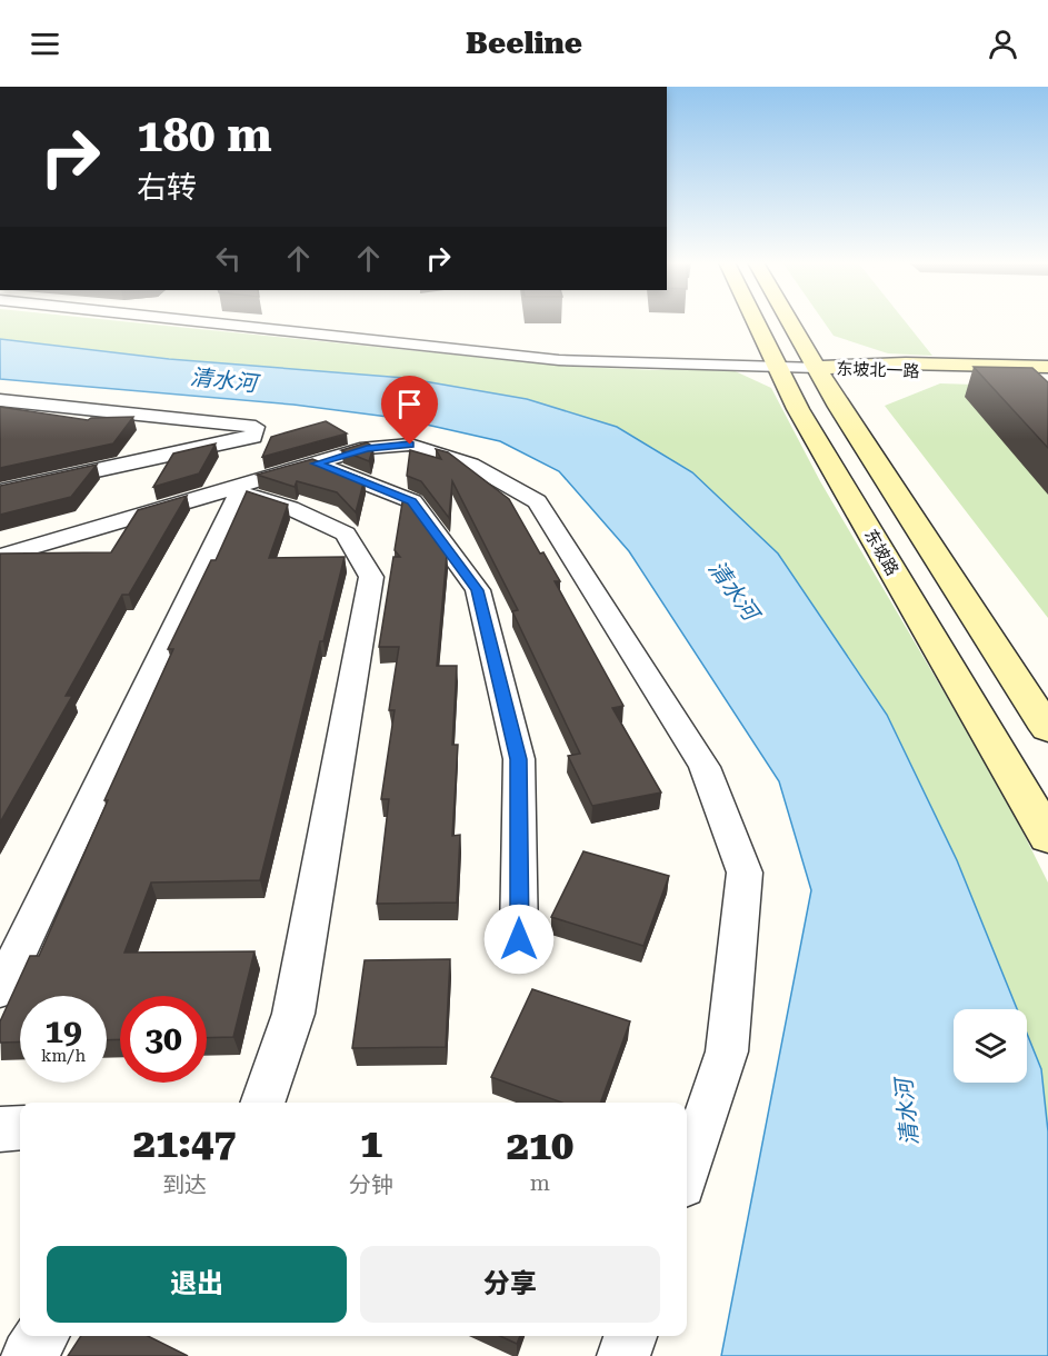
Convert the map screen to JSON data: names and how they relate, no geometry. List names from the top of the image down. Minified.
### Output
{"streets":{"main road":["东坡北一路","东坡路"]},"water":["清水河"],"page":{"header":"Beeline","turn":["180 m","右转"],"speed":"19 km/h","limit":"30","eta":["21:47","到达","1","分钟","210","m"],"buttons":["退出","分享"]}}
